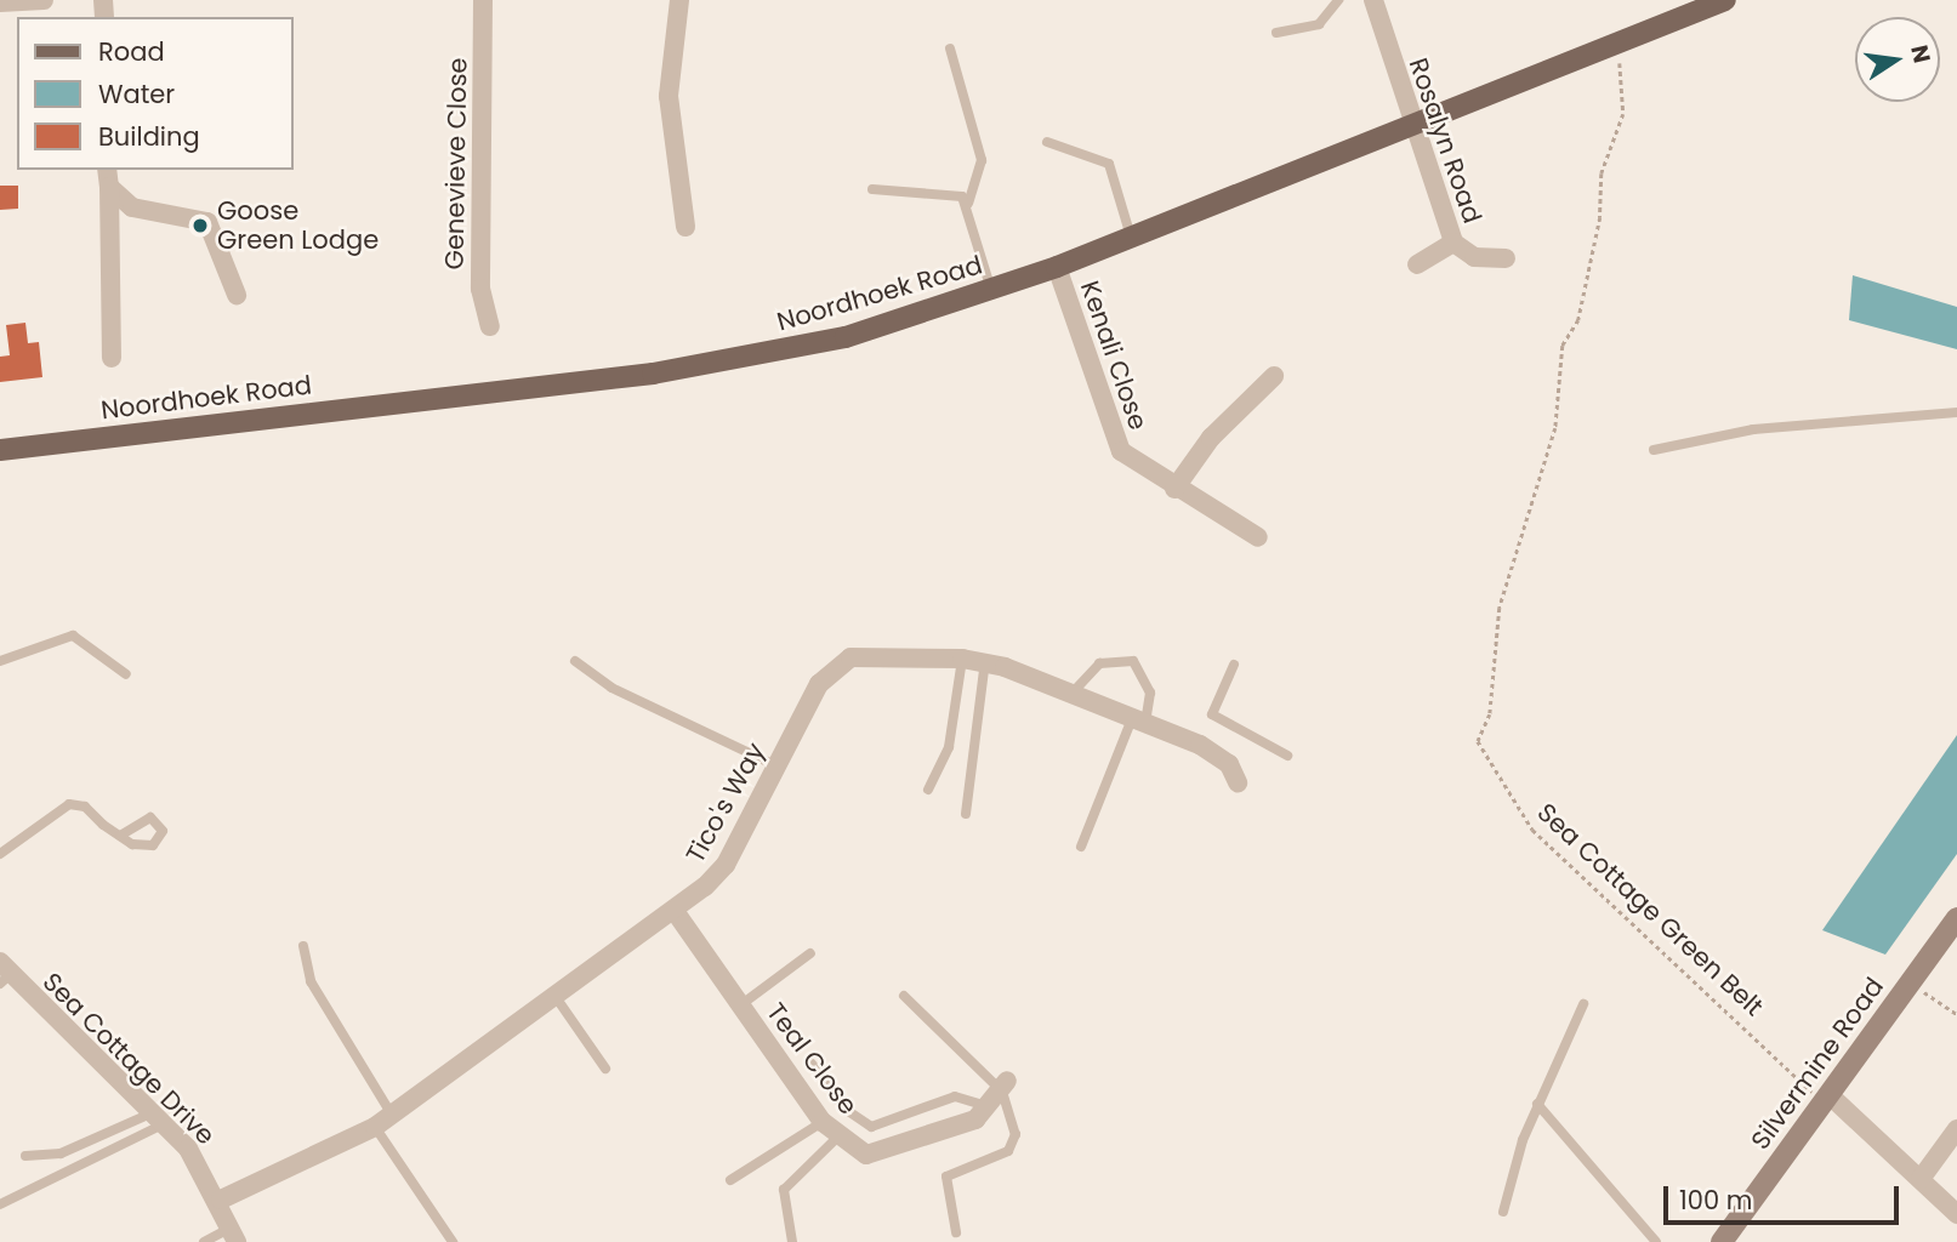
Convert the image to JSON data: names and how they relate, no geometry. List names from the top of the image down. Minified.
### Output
{"streets":{"main road":["Noordhoek Road"],"street":["Rosalyn Road","Genevieve Close","Kenali Close","Tico's Way","Sea Cottage Drive","Teal Close","Silvermine Road"],"path":["Sea Cottage Green Belt"]},"crossings":[["Rosalyn Road","Noordhoek Road"],["Noordhoek Road","Kenali Close"],["Noordhoek Road","Sea Cottage Green Belt"],["Tico's Way","Sea Cottage Drive"],["Tico's Way","Teal Close"],["Sea Cottage Green Belt","Silvermine Road"]],"places":["Goose Green Lodge"],"legend":["Road","Water","Building"],"scale_bar":"100 m","north":"right"}
